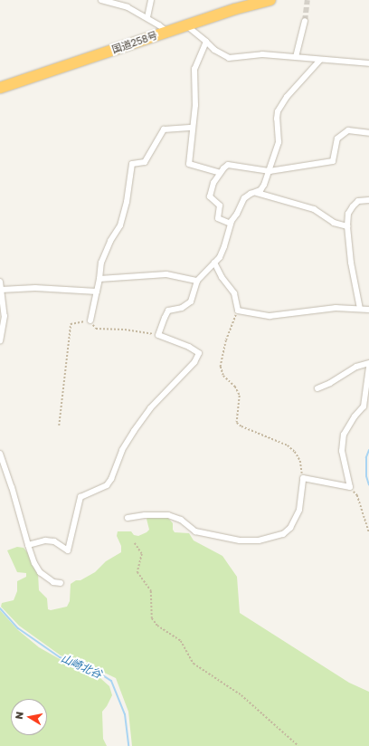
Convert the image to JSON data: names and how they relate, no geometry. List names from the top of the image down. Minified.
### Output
{"streets":{"highway":["国道258号"]},"water":["山崎北谷"],"north":"left"}
